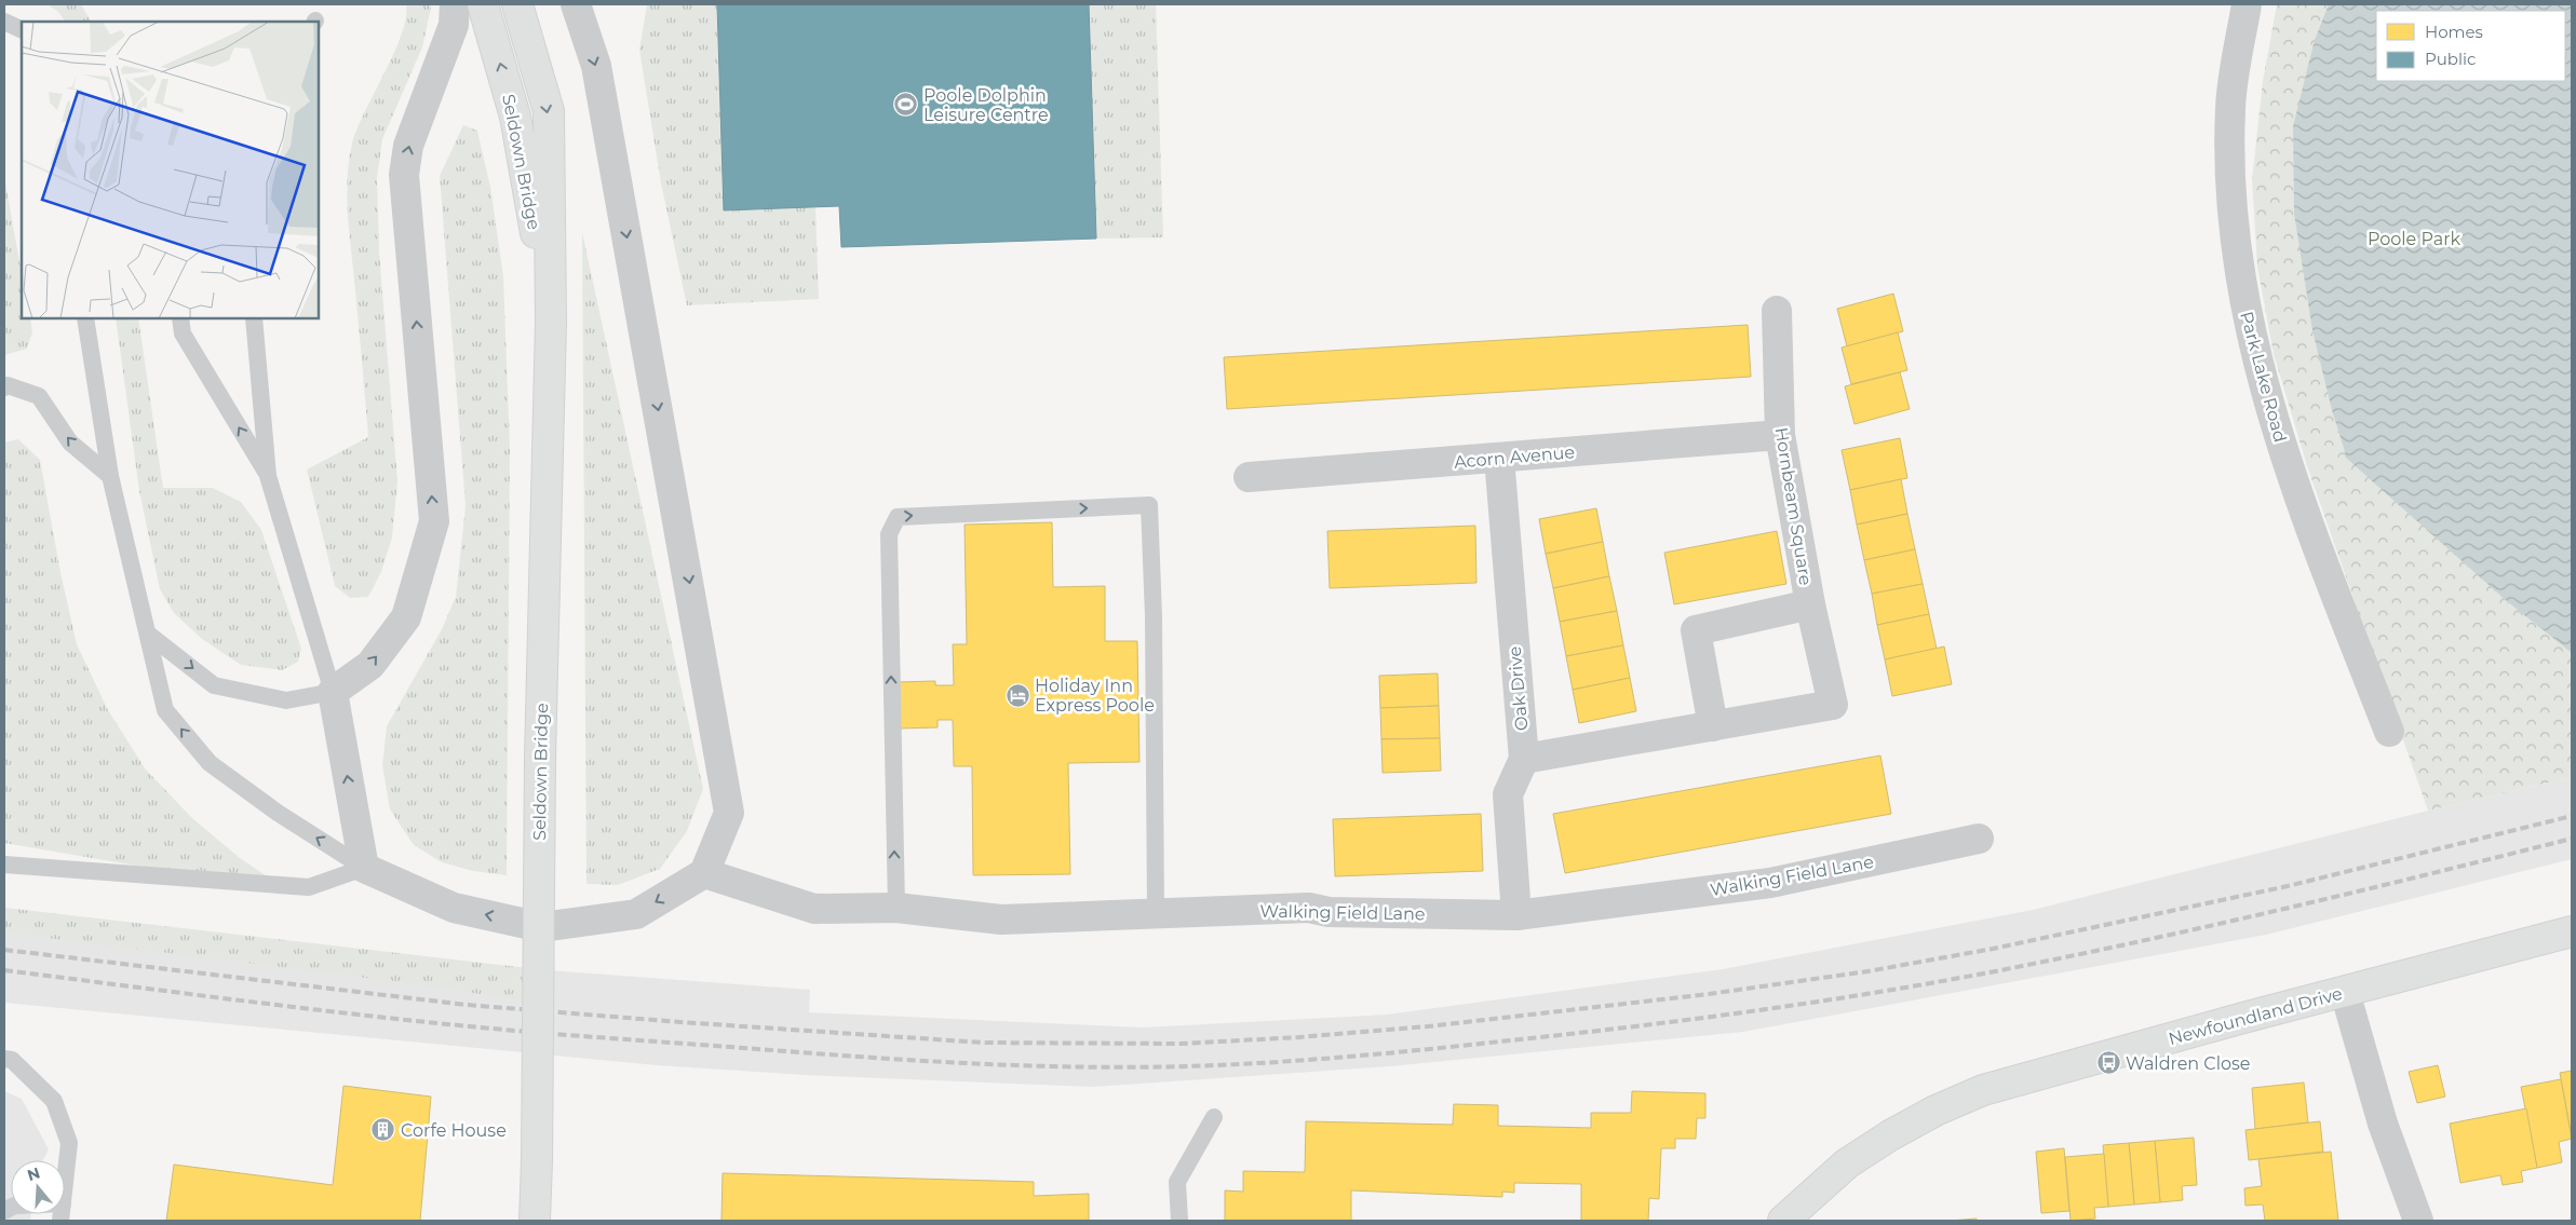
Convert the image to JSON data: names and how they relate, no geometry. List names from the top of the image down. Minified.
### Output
{"streets":{"street":["Seldown Bridge","Park Lake Road","Acorn Avenue","Hornbeam Square","Oak Drive","Walking Field Lane","Newfoundland Drive"]},"crossings":[["Acorn Avenue","Hornbeam Square"],["Acorn Avenue","Oak Drive"],["Hornbeam Square","Oak Drive"],["Oak Drive","Walking Field Lane"]],"parks":["Poole Park"],"places":{"sports":["Poole Dolphin Leisure Centre"],"hotel":["Holiday Inn Express Poole"],"bus stop":["Waldren Close"],"building":["Corfe House"]},"legend":["Homes","Public"],"north":"top"}
